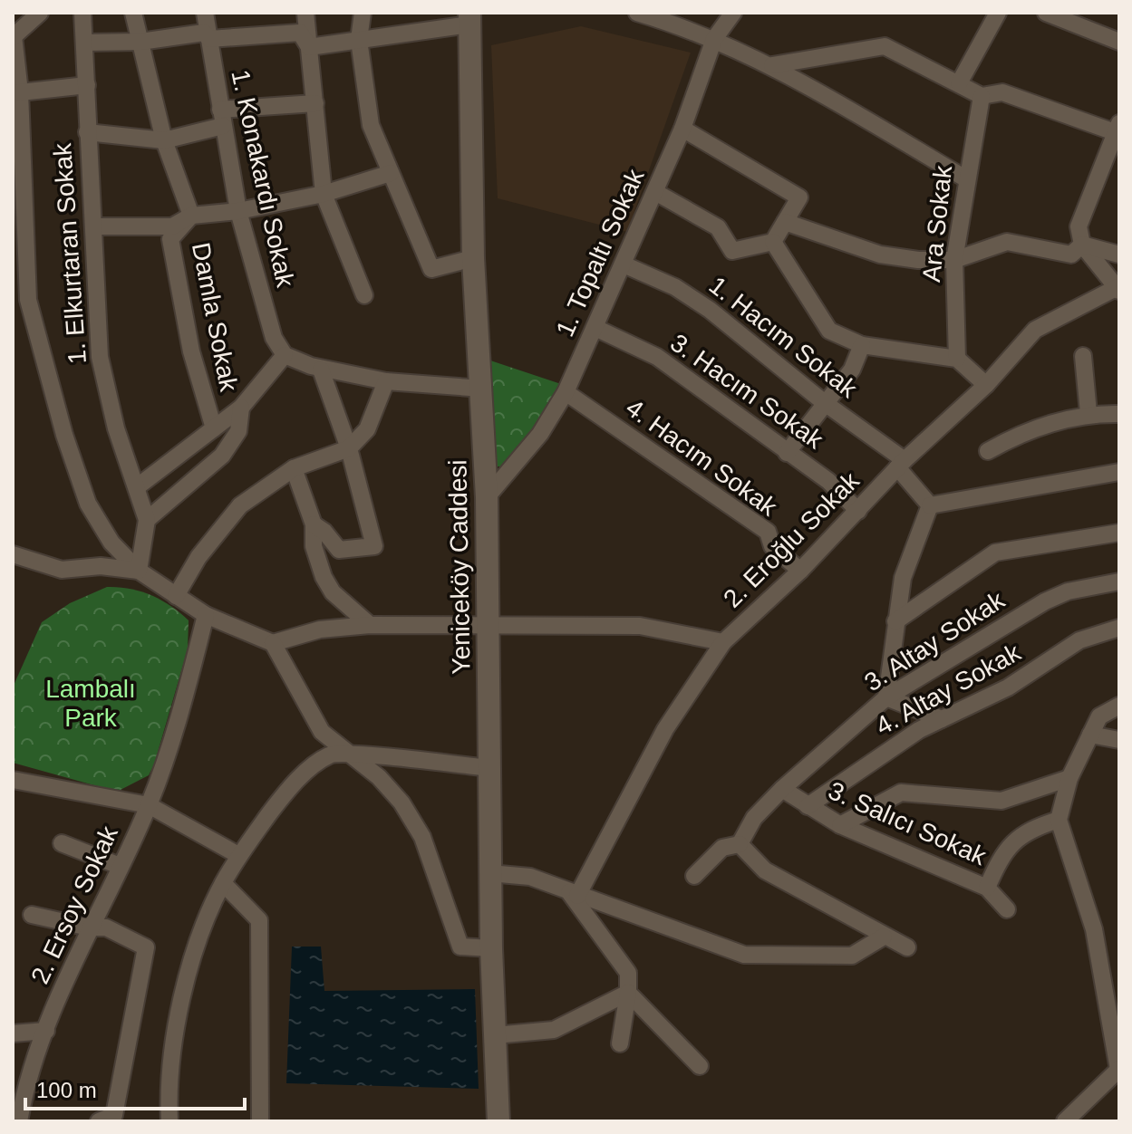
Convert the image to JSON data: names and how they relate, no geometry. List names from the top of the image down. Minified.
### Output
{"streets":{"street":["1. Konakardı Sokak","Ara Sokak","1. Topaltı Sokak","1. Elkurtaran Sokak","Damla Sokak","1. Hacım Sokak","3. Hacım Sokak","4. Hacım Sokak","2. Eroğlu Sokak","Yeniceköy Caddesi","3. Altay Sokak","4. Altay Sokak","3. Salıcı Sokak","2. Ersoy Sokak"]},"crossings":[["1. Topaltı Sokak","1. Hacım Sokak"],["1. Topaltı Sokak","3. Hacım Sokak"],["1. Topaltı Sokak","4. Hacım Sokak"],["1. Topaltı Sokak","Yeniceköy Caddesi"],["1. Hacım Sokak","2. Eroğlu Sokak"],["3. Hacım Sokak","2. Eroğlu Sokak"],["4. Hacım Sokak","2. Eroğlu Sokak"],["3. Altay Sokak","3. Salıcı Sokak"],["4. Altay Sokak","3. Salıcı Sokak"]],"parks":["Lambalı Park"],"scale_bar":"100 m"}
